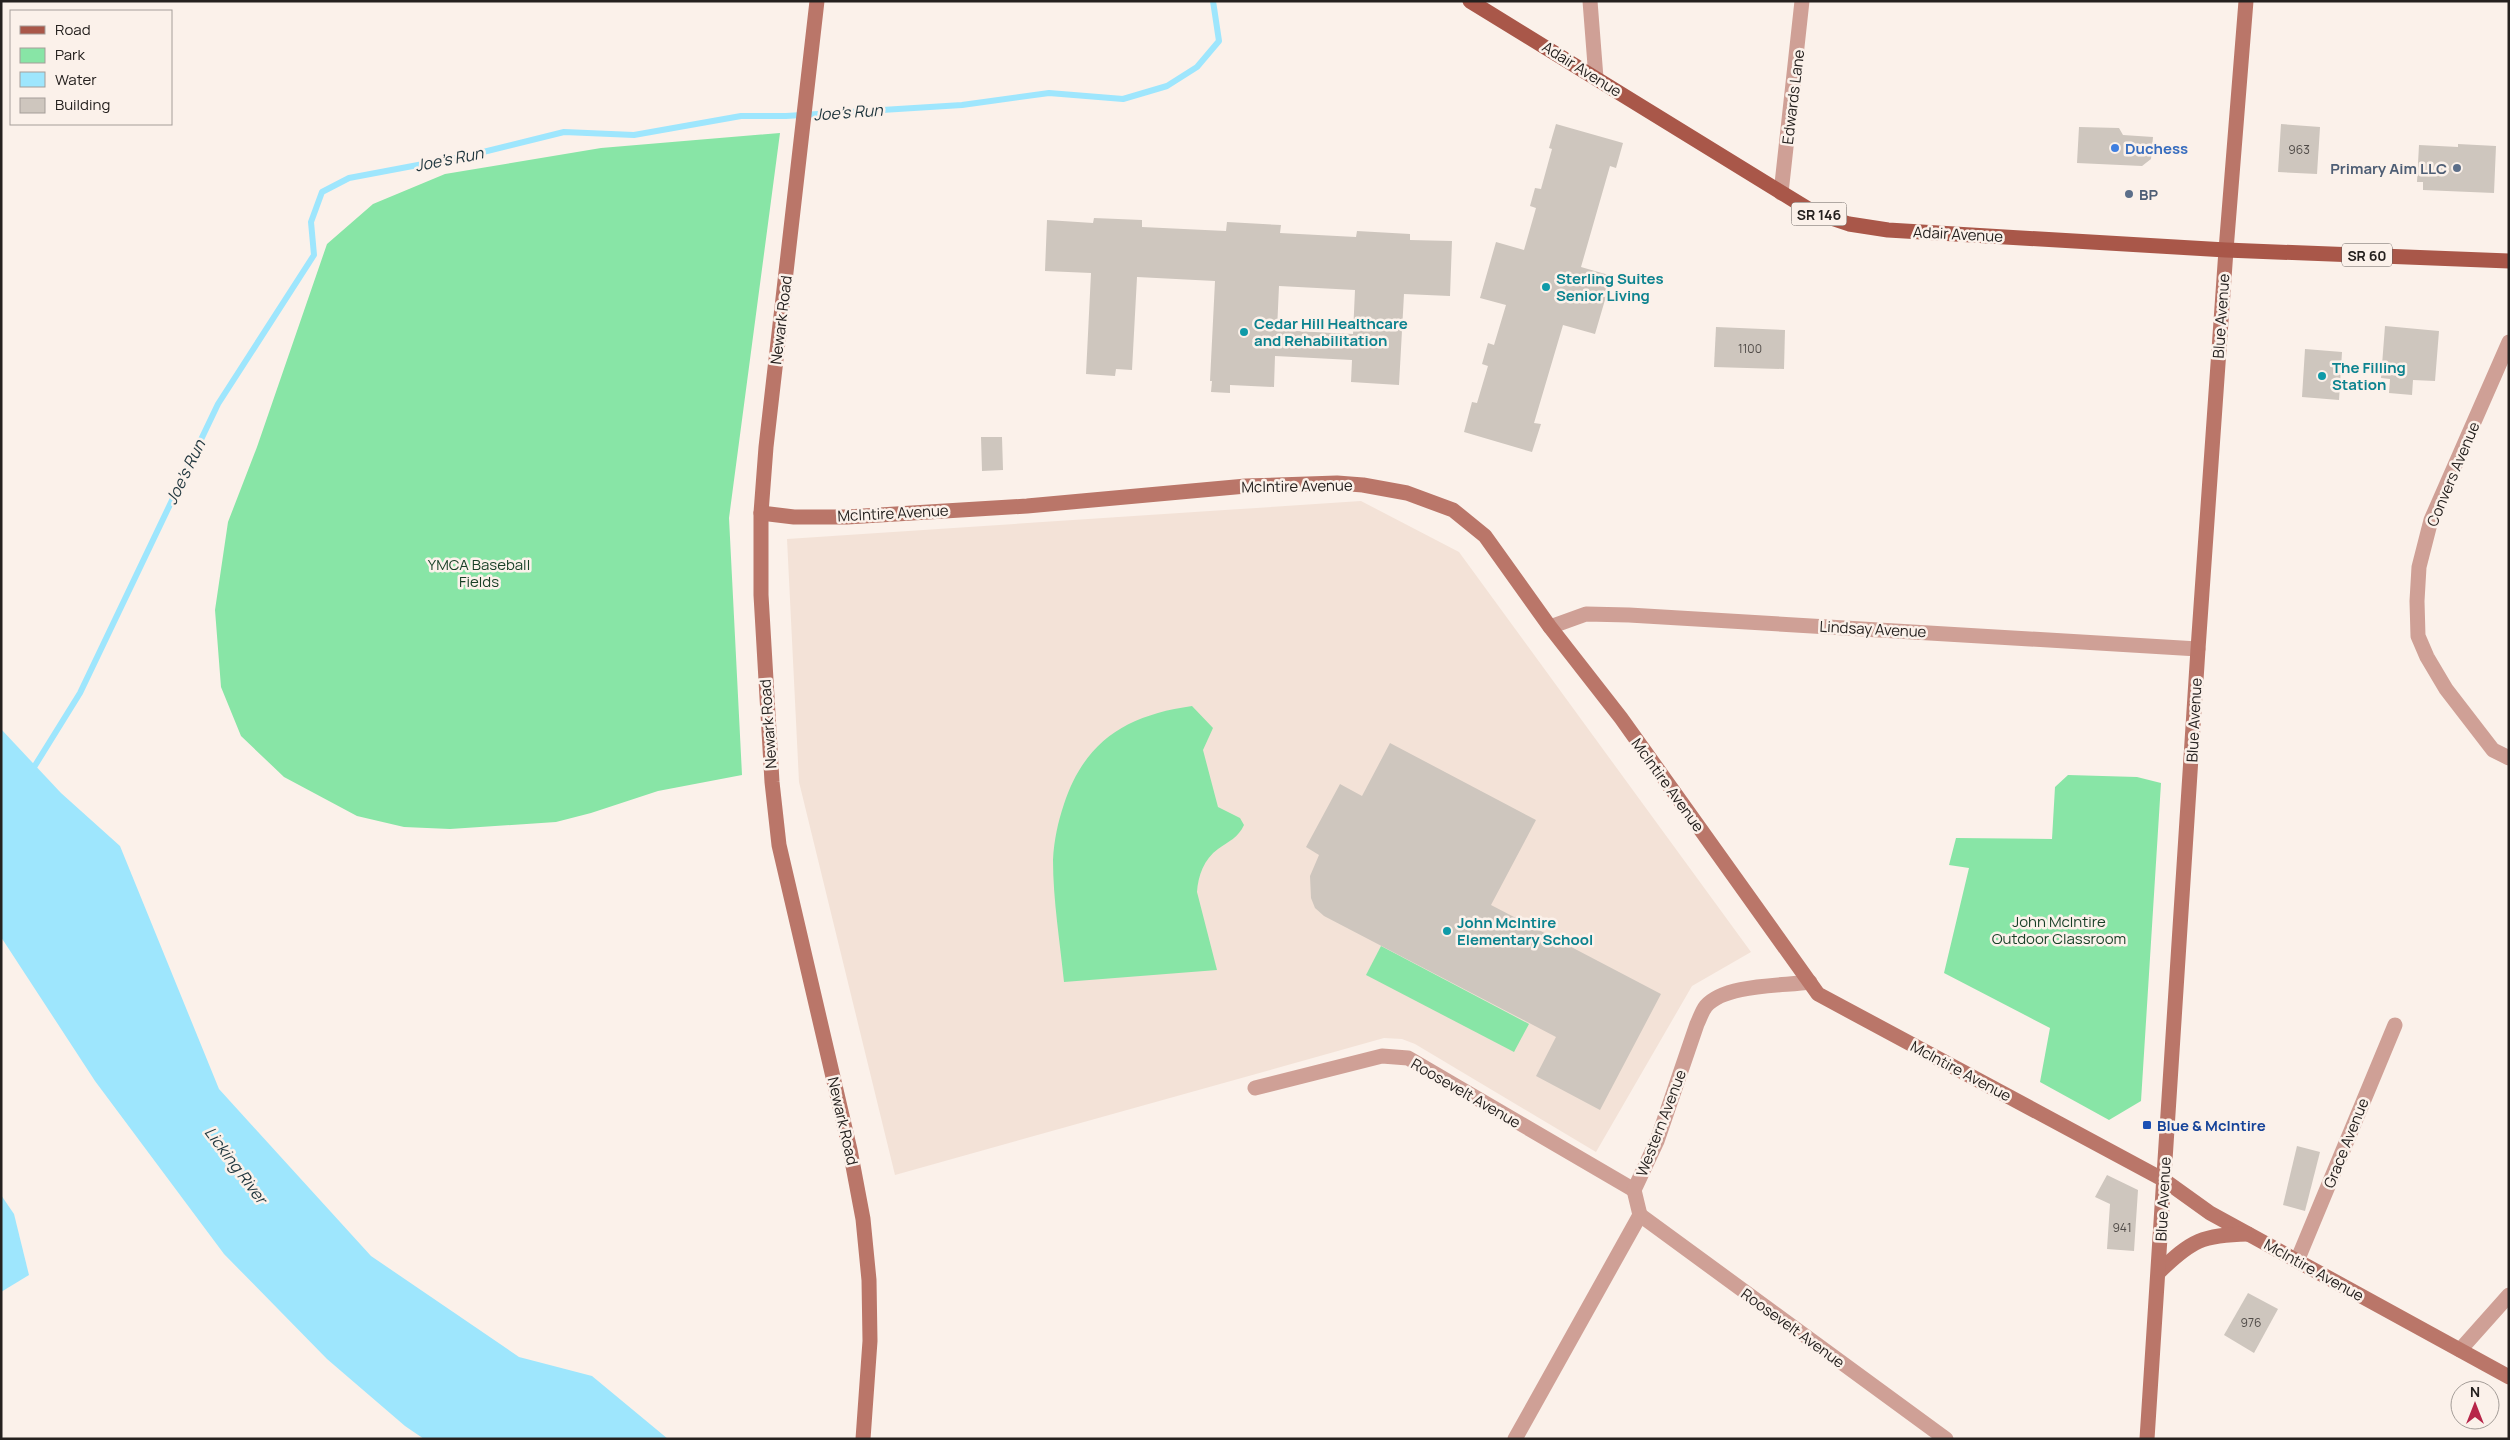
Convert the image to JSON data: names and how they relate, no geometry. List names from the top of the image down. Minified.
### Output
{"streets":{"main road":["Adair Avenue","SR 146","SR 60"],"street":["Edwards Lane","Blue Avenue","Newark Road","Convers Avenue","McIntire Avenue","Lindsay Avenue","Roosevelt Avenue","Western Avenue","Grace Avenue"]},"crossings":[["Adair Avenue","Edwards Lane"],["Adair Avenue","Blue Avenue"],["Blue Avenue","McIntire Avenue"],["Blue Avenue","Lindsay Avenue"],["Newark Road","McIntire Avenue"],["McIntire Avenue","Lindsay Avenue"],["McIntire Avenue","Western Avenue"],["McIntire Avenue","Grace Avenue"],["Roosevelt Avenue","Western Avenue"]],"water":["Joe's Run","Licking River"],"parks":["YMCA Baseball Fields","John McIntire Outdoor Classroom"],"places":{"other":["Duchess","Primary Aim LLC","BP","Sterling Suites Senior Living","Cedar Hill Healthcare and Rehabilitation","The Filling Station","John McIntire Elementary School"],"transit":["Blue & McIntire"]},"house_numbers":["963","1100","941","976"],"legend":["Road","Park","Water","Building"],"north":"top"}
